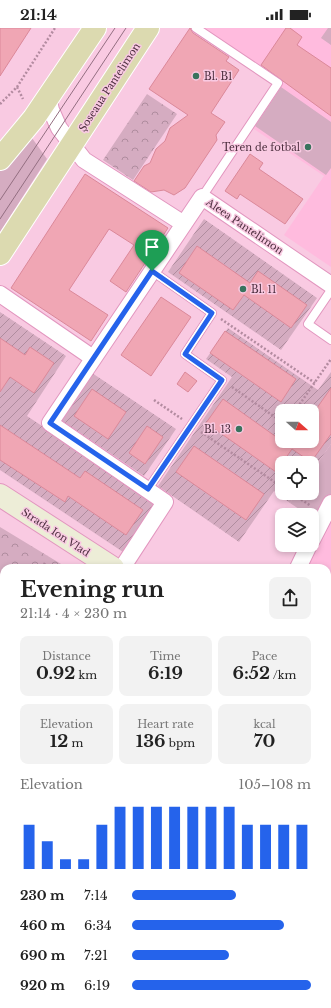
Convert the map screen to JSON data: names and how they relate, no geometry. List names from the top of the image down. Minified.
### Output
{"streets":{"main road":["Șoseaua Pantelimon"],"street":["Aleea Pantelimon","Strada Ion Vlad"]},"places":["Bl. B1","Teren de fotbal","Bl. 11","Bl. 13"],"north":"right","page":{"status":"21:14","heading":["Evening run","21:14 · 4 × 230 m"],"stats":[["Distance","0.92 km"],["Time","6:19"],["Pace","6:52 /km"],["Elevation","12 m"],["Heart rate","136 bpm"],["kcal","70"]],"chart":["Elevation","105–108 m"],"list":[{"name":"230 m","note":"7:14"},{"name":"460 m","note":"6:34"},{"name":"690 m","note":"7:21"},{"name":"920 m","note":"6:19"}]}}
